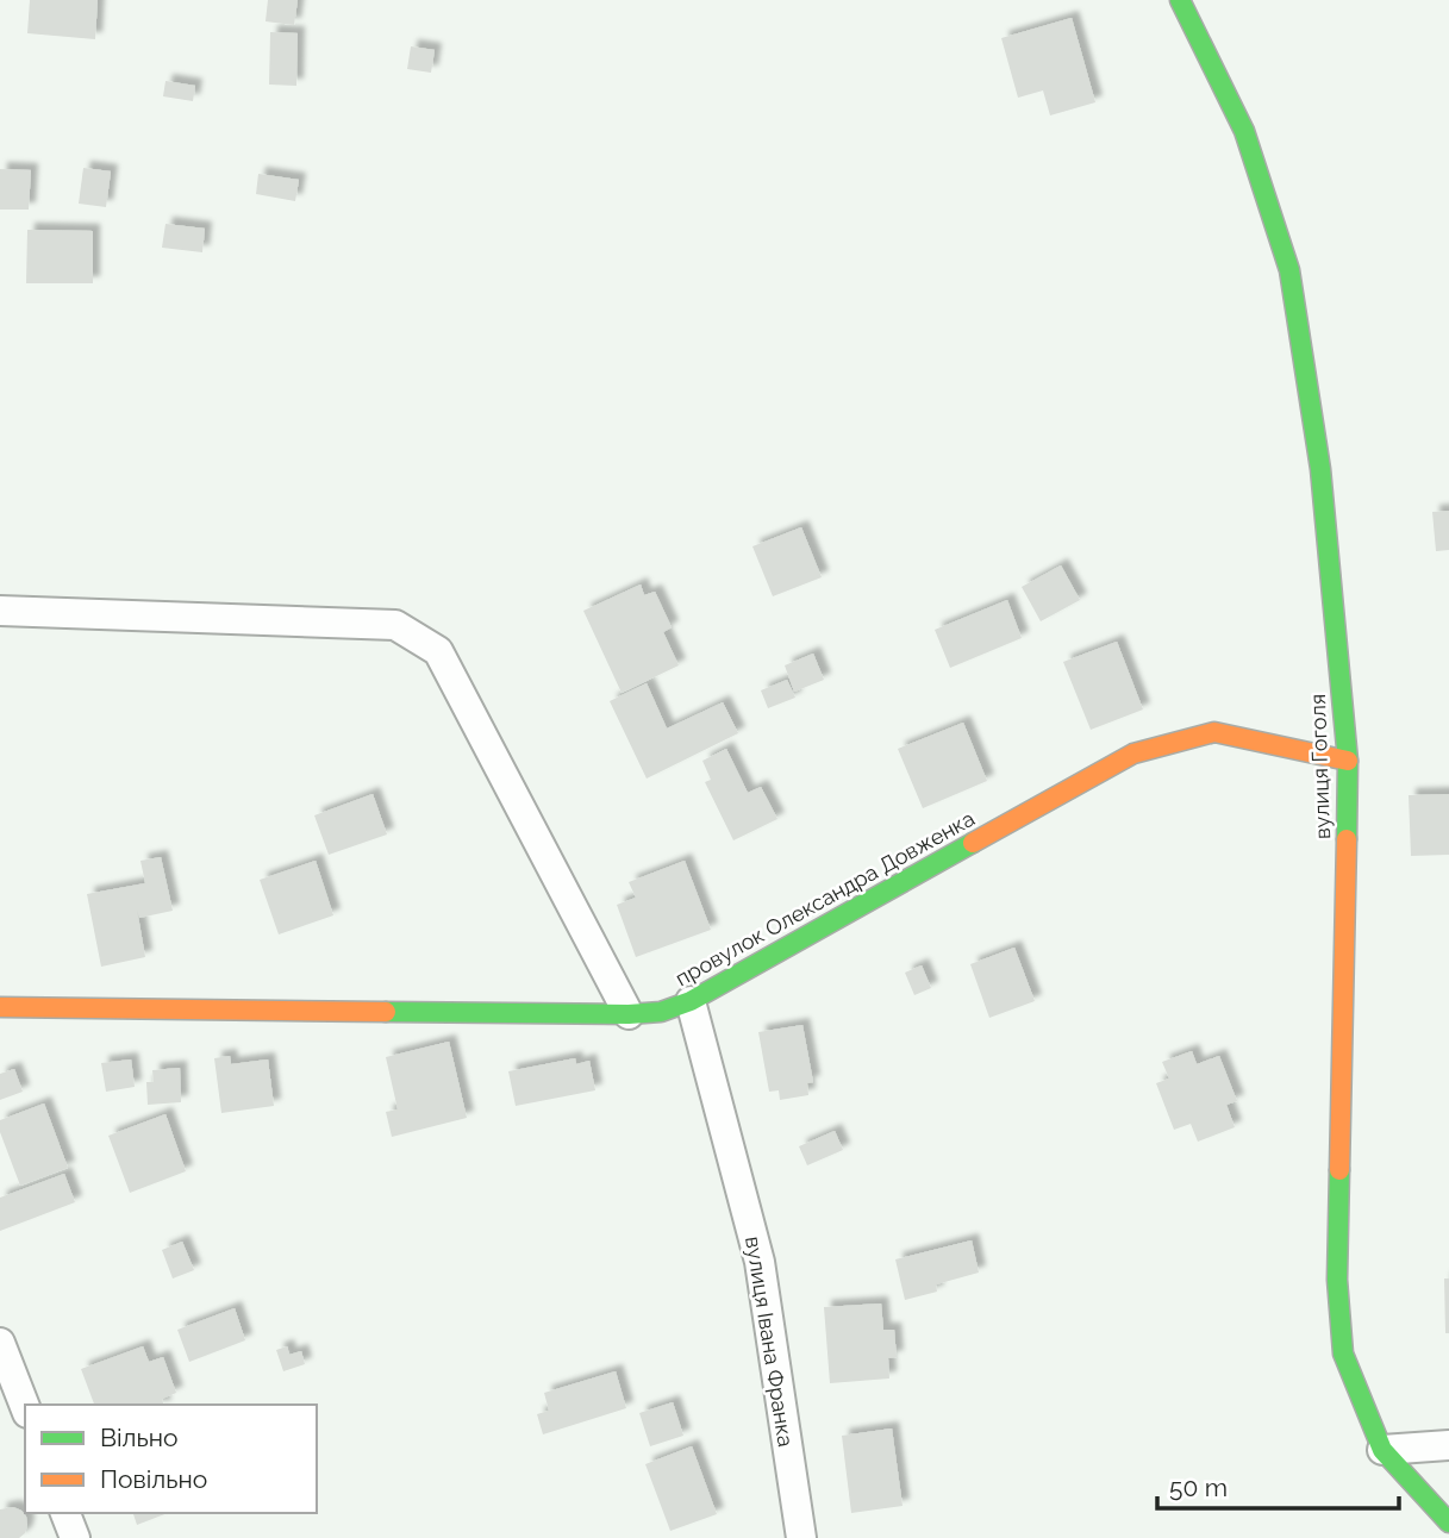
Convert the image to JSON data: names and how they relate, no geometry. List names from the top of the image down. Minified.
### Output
{"streets":{"street":["вулиця Гоголя","провулок Олександра Довженка","вулиця Івана Франка"]},"crossings":[["вулиця Гоголя","провулок Олександра Довженка"],["провулок Олександра Довженка","вулиця Івана Франка"]],"legend":["Вільно","Повільно"],"scale_bar":"50 m"}
